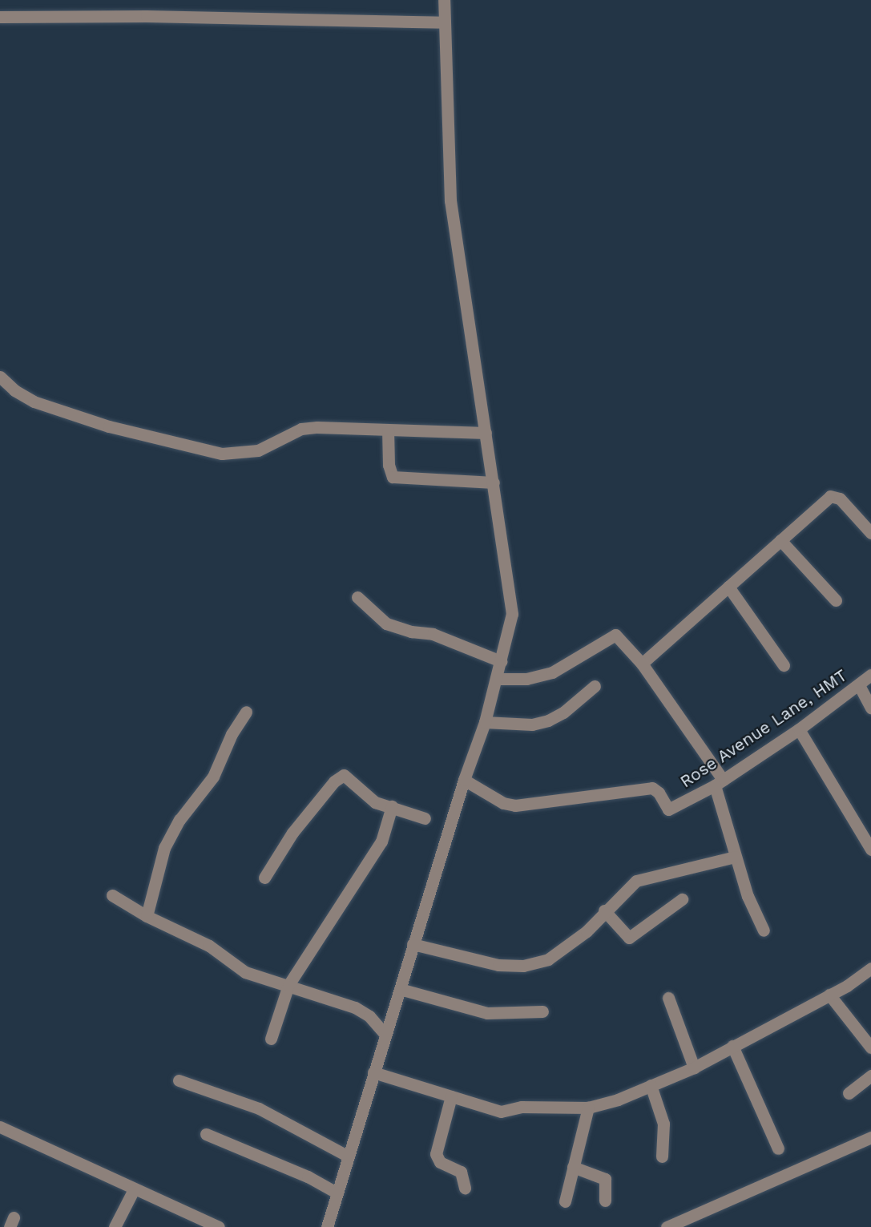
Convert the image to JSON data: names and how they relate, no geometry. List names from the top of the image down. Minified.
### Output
{"streets":{"street":["Rose Avenue Lane, HMT"]}}
